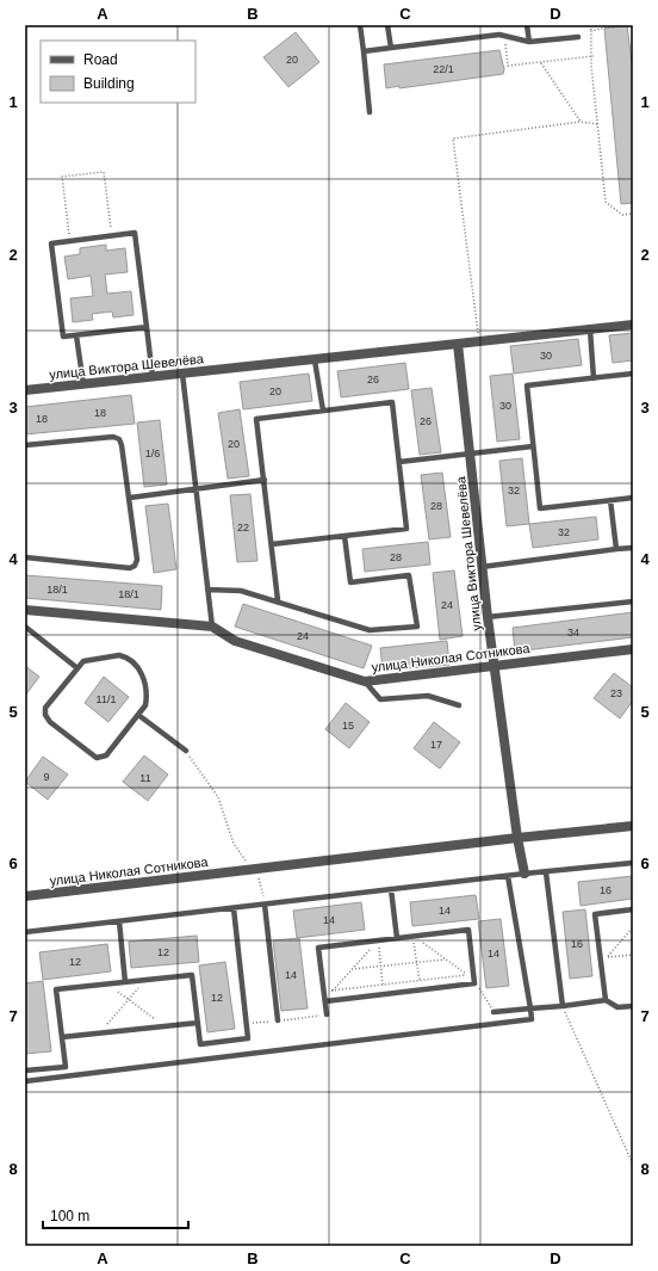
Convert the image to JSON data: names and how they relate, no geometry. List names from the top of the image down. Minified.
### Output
{"streets":{"street":["улица Виктора Шевелёва","улица Николая Сотникова"]},"crossings":[["улица Виктора Шевелёва","улица Николая Сотникова"]],"house_numbers":["20","22/1","30","26","20","30","18","18","26","20","1/6","32","28","22","32","28","18/1","18/1","24","34","24","23","11/1","15","17","9","11","16","14","14","16","12","14","12","14","12"],"legend":["Road","Building"],"scale_bar":"100 m","grid":{"columns":["A","B","C","D"],"rows":["1","2","3","4","5","6","7","8"]}}
